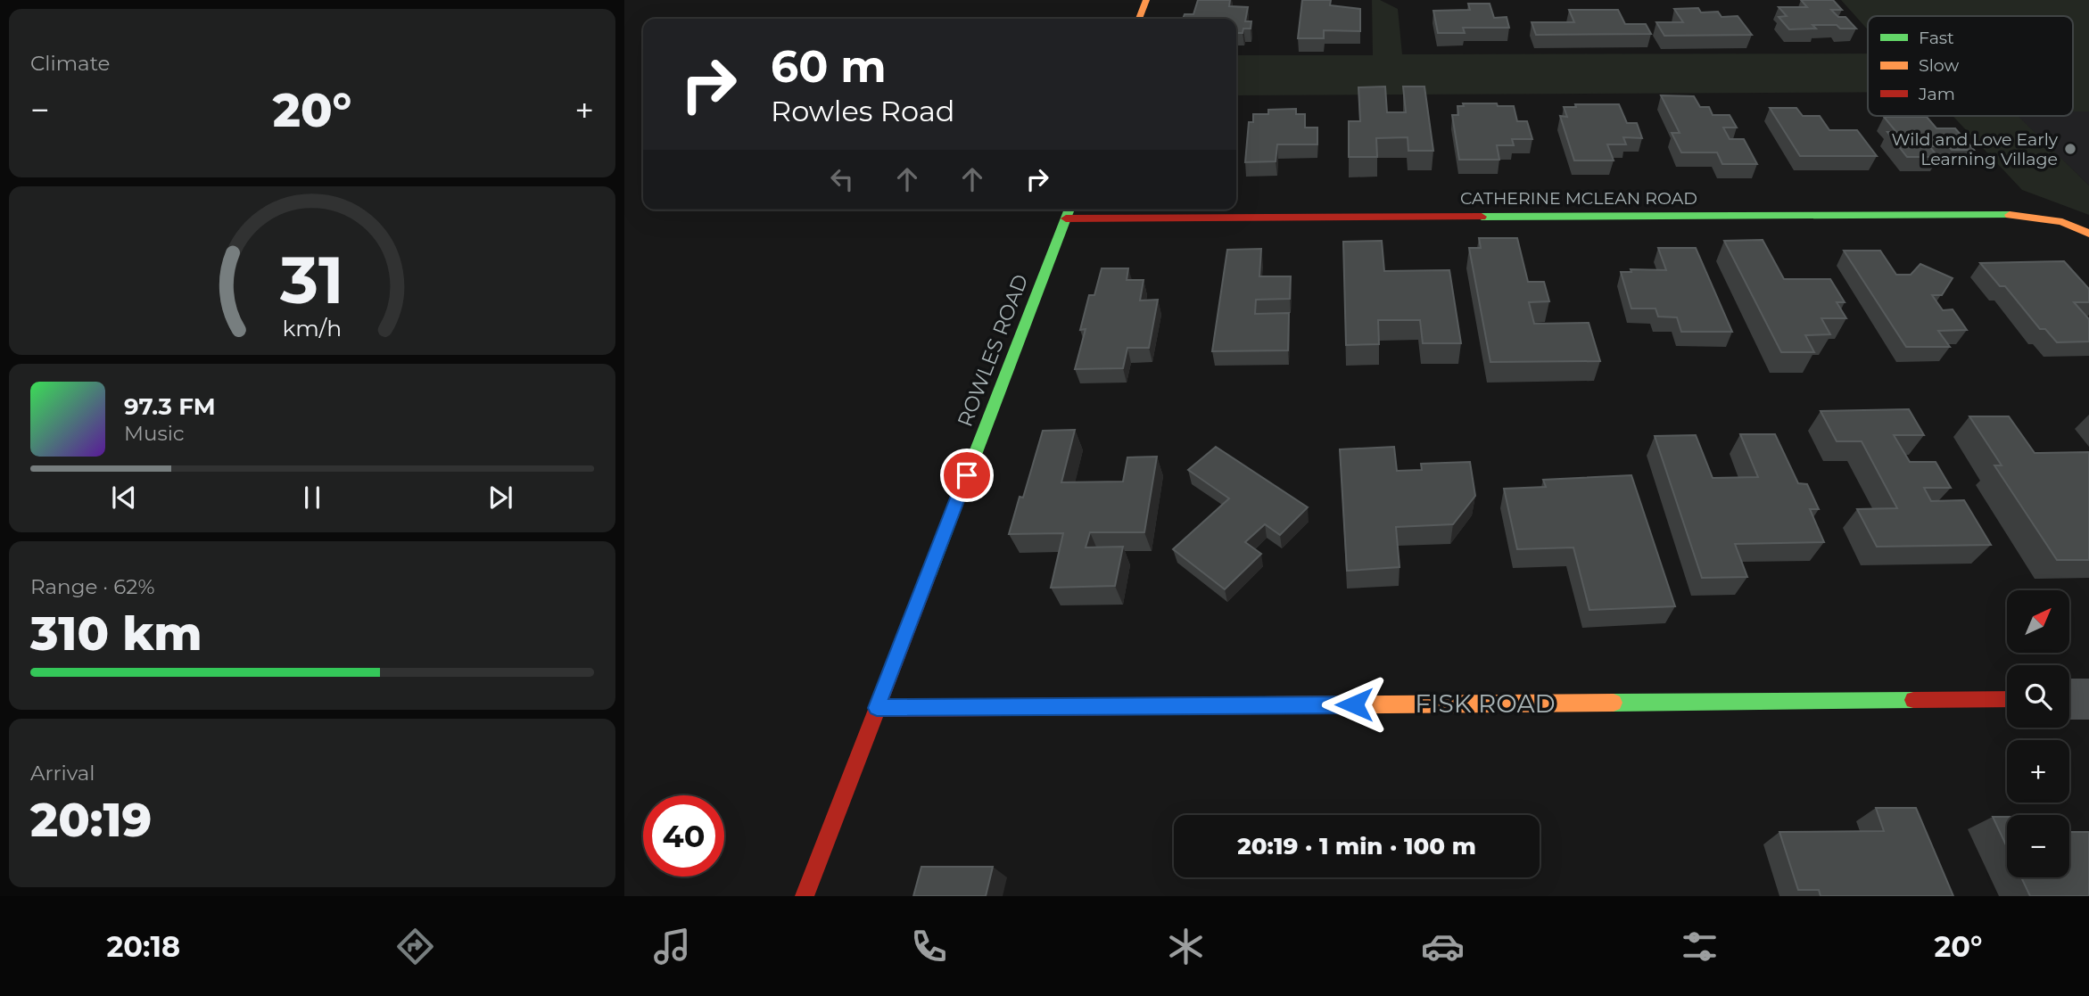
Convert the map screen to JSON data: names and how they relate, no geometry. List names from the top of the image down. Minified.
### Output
{"streets":{"street":["CATHERINE MCLEAN ROAD","ROWLES ROAD","FISK ROAD"]},"crossings":[["CATHERINE MCLEAN ROAD","ROWLES ROAD"],["ROWLES ROAD","FISK ROAD"]],"places":["Wild and Love Early Learning Village"],"legend":["Fast","Slow","Jam"],"north":"top right","page":{"tile":["Climate",["Range · 62%","310 km"],["Arrival","20:19"]],"turn":["60 m","Rowles Road"],"heat":["−","20°","+"],"song":["97.3 FM","Music"],"map_buttons":["+","−"],"limit":"40","trip":"20:19 · 1 min · 100 m","tabs":["20:18","20°"],"gauge":["31","km/h"]}}
